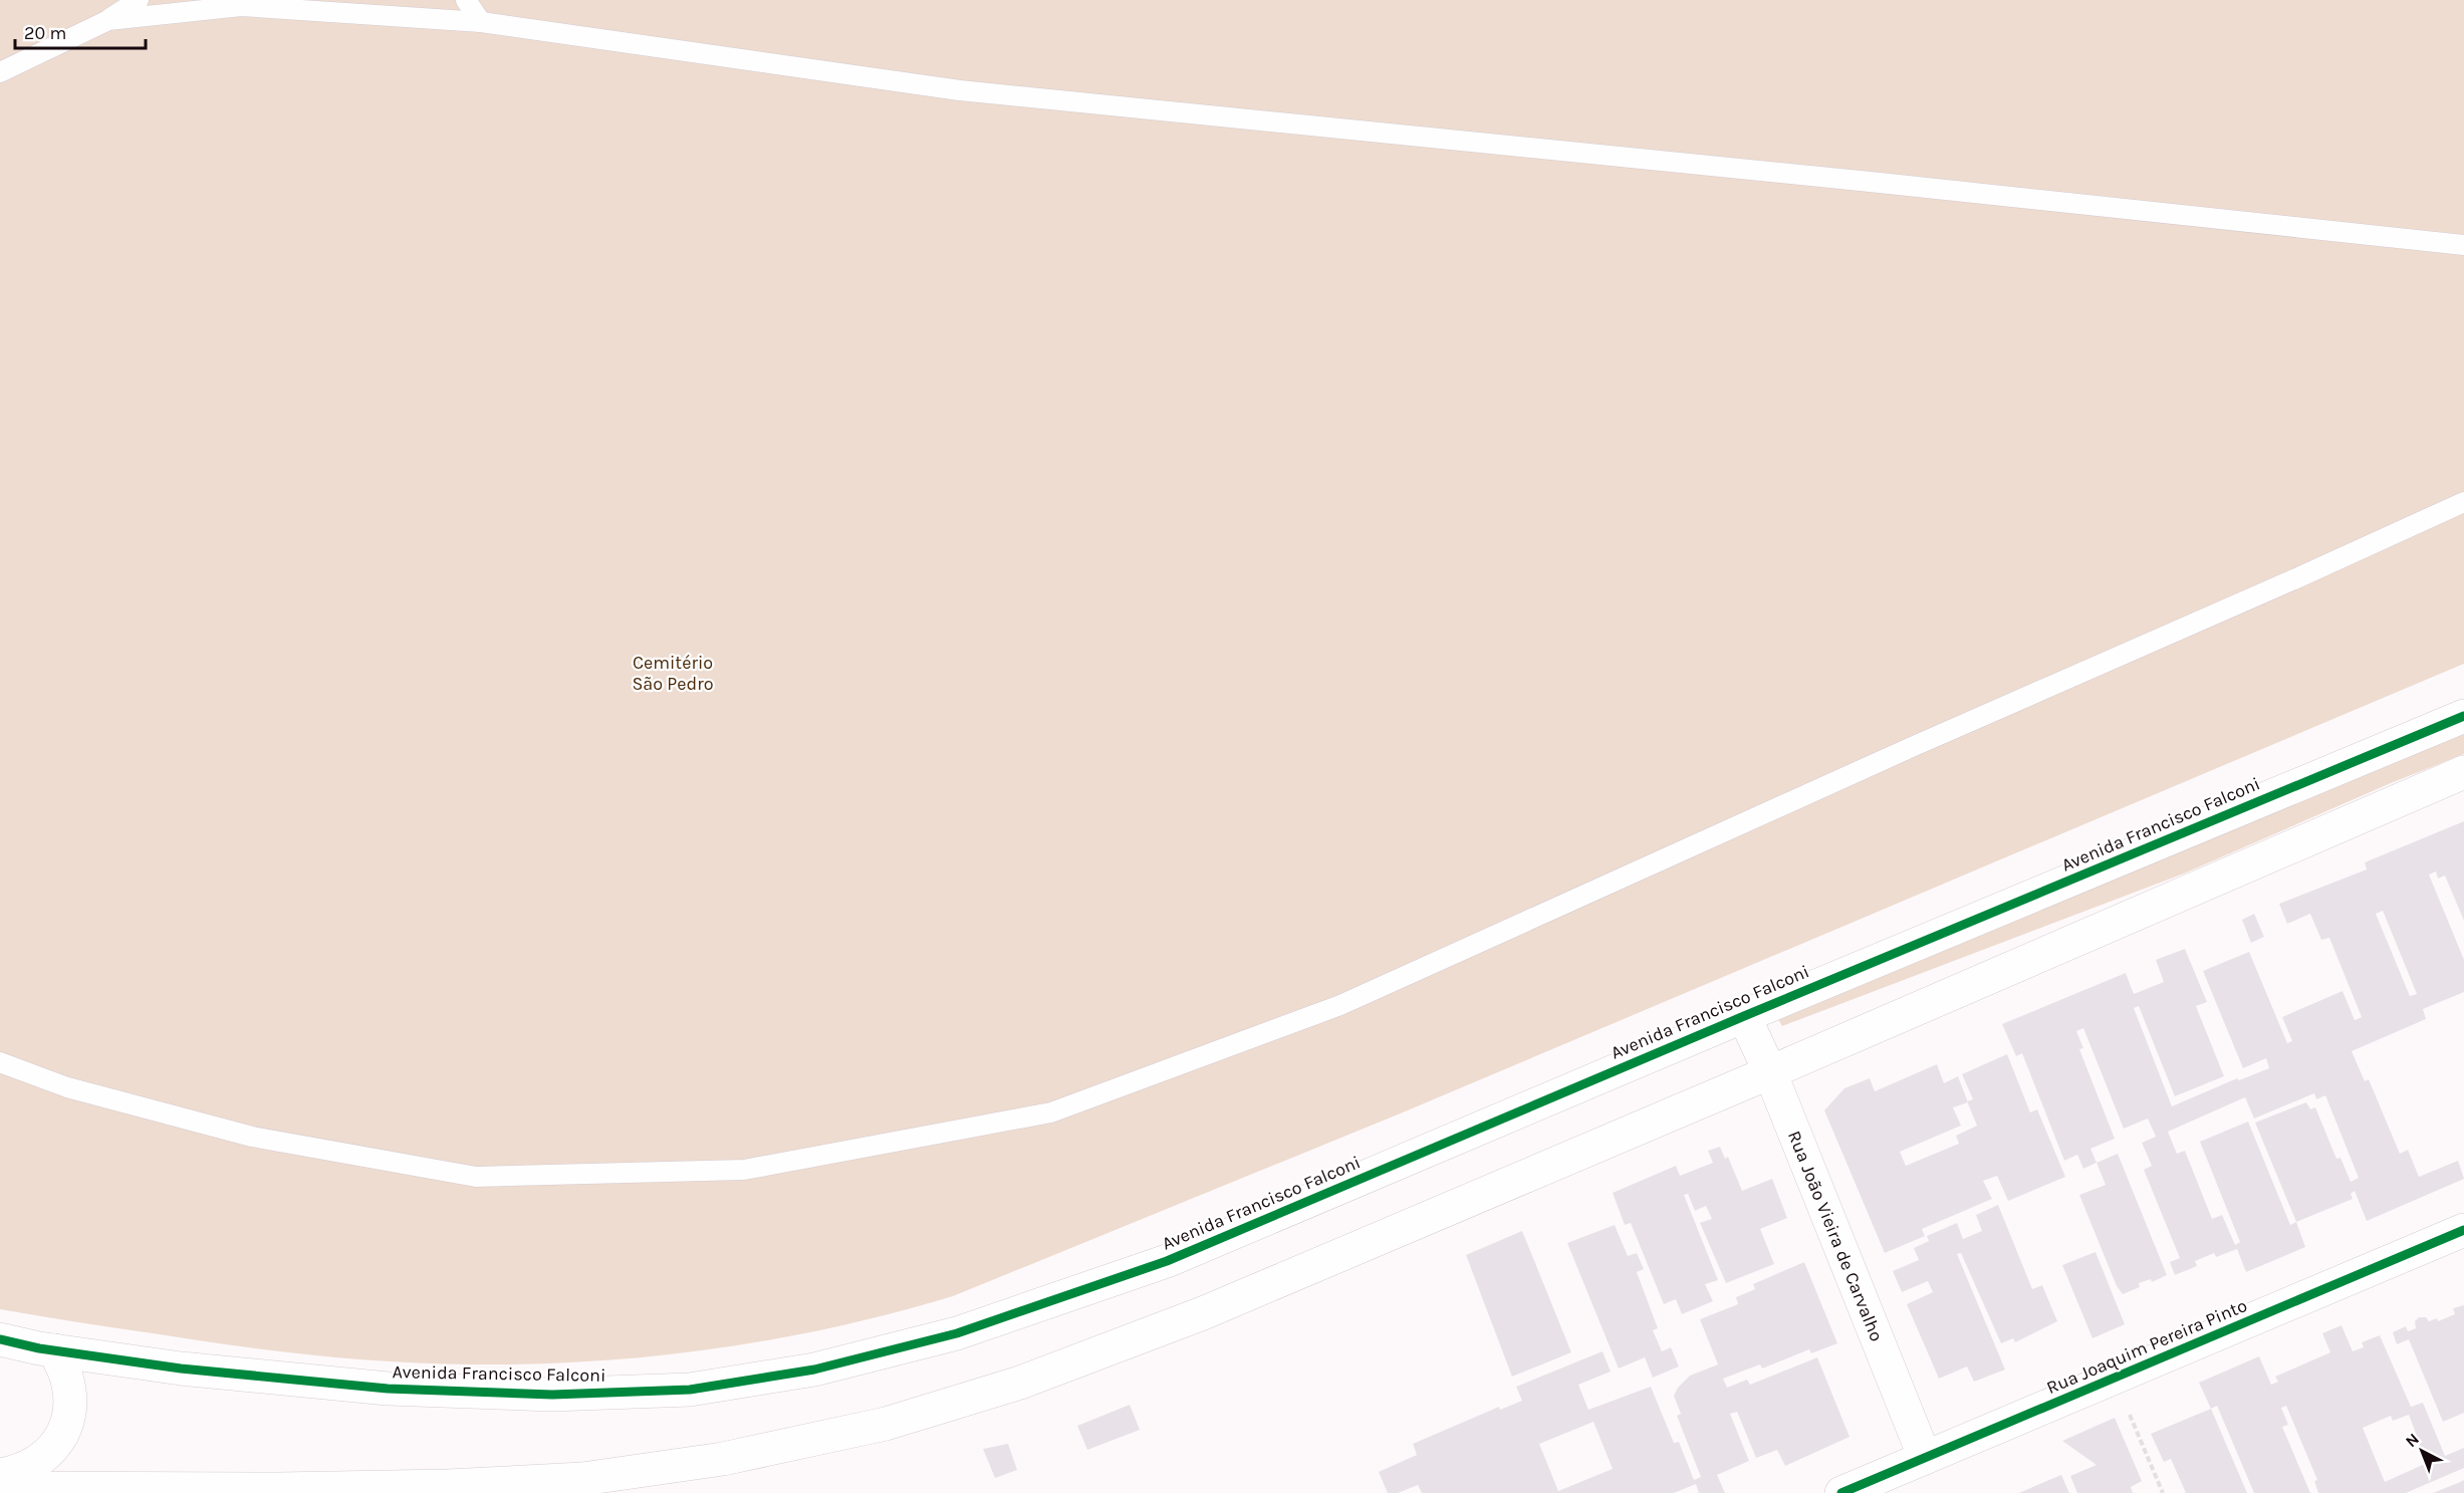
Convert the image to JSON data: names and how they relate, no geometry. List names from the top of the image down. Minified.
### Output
{"streets":{"main road":["Avenida Francisco Falconi","Rua João Vieira de Carvalho","Rua Joaquim Pereira Pinto"]},"crossings":[["Avenida Francisco Falconi","Rua João Vieira de Carvalho"],["Rua João Vieira de Carvalho","Rua Joaquim Pereira Pinto"]],"parks":["Cemitério São Pedro"],"scale_bar":"20 m","north":"top left"}
